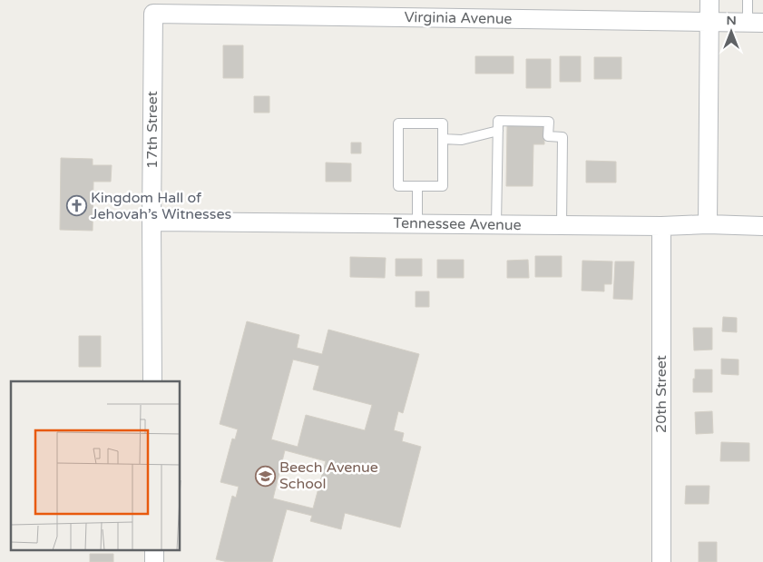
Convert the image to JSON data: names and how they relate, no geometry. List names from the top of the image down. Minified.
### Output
{"streets":{"street":["Virginia Avenue","17th Street","Tennessee Avenue","20th Street"]},"crossings":[["Virginia Avenue","17th Street"],["17th Street","Tennessee Avenue"],["Tennessee Avenue","20th Street"]],"places":{"church":["Kingdom Hall of Jehovah’s Witnesses"],"school or university":["Beech Avenue School"]},"north":"top"}
